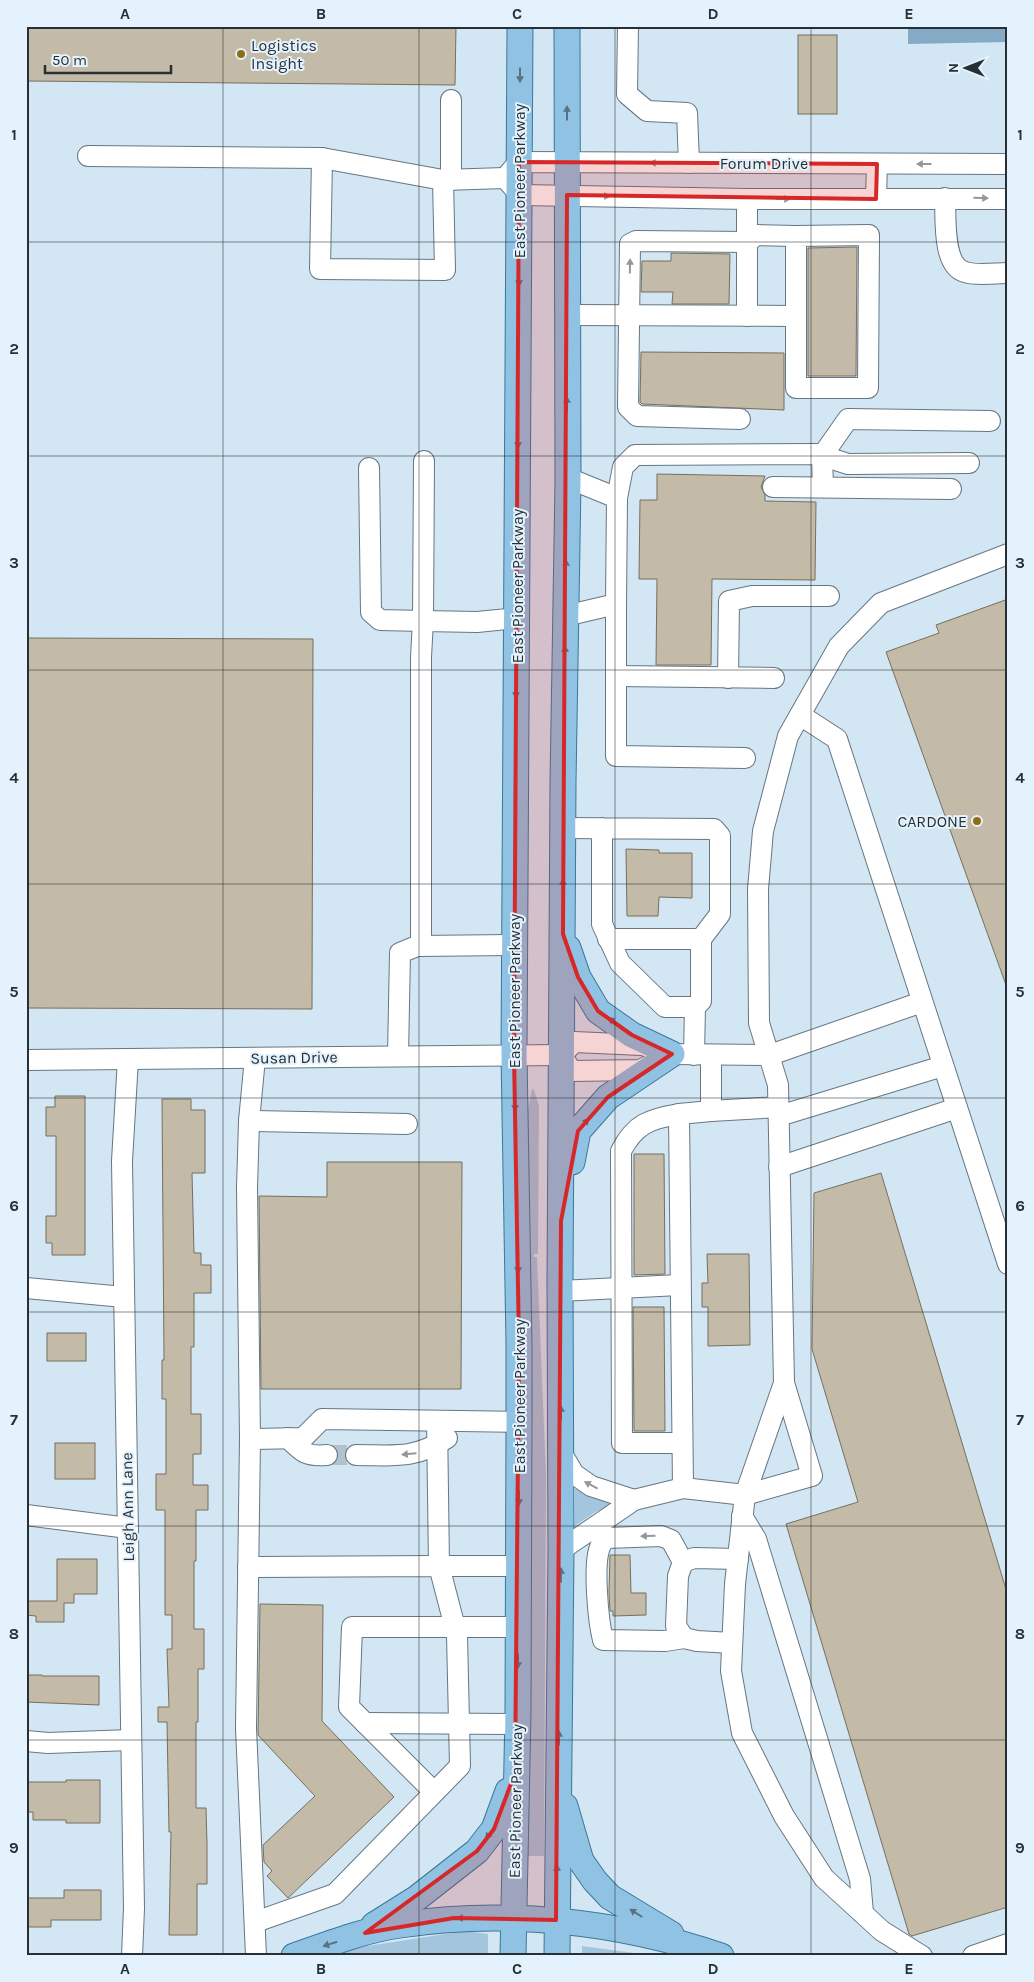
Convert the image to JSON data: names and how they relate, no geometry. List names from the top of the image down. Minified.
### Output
{"streets":{"main road":["East Pioneer Parkway"],"street":["Forum Drive","Susan Drive","Leigh Ann Lane"]},"crossings":[["Forum Drive","East Pioneer Parkway"],["East Pioneer Parkway","Susan Drive"],["Susan Drive","Leigh Ann Lane"]],"places":["Logistics Insight","CARDONE"],"scale_bar":"50 m","north":"left","grid":{"columns":["A","B","C","D","E"],"rows":["1","2","3","4","5","6","7","8","9"]}}
